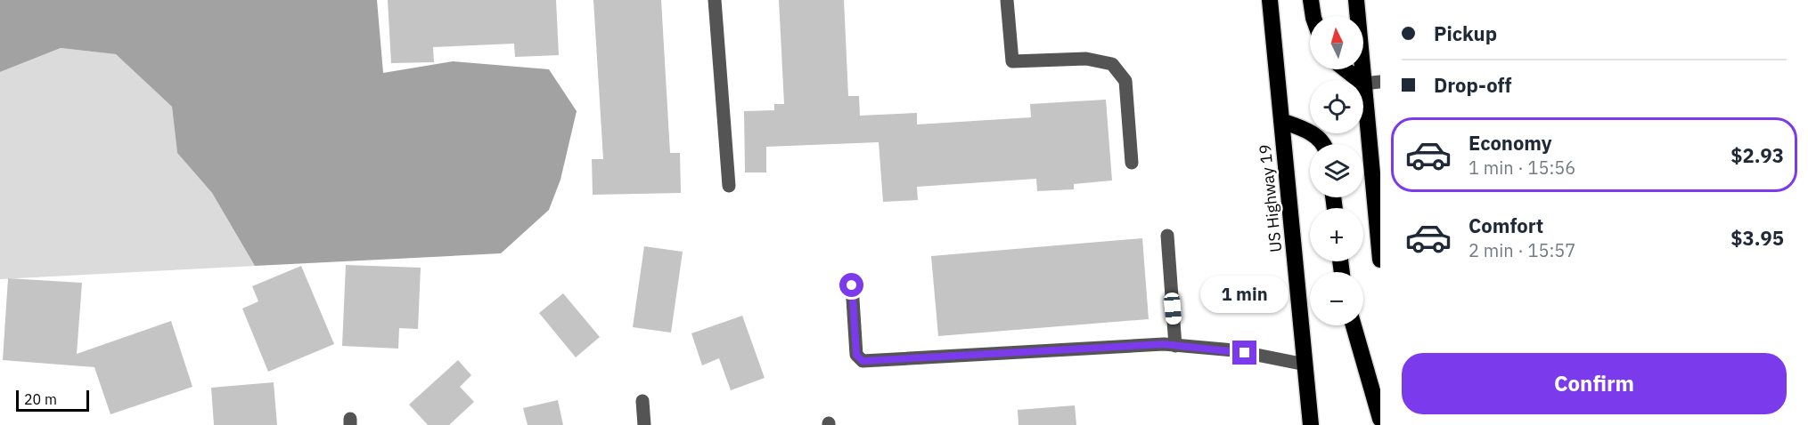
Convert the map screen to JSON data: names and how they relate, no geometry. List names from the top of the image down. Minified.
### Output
{"streets":{"highway":["US Highway 19"]},"scale_bar":"20 m","north":"top","page":{"banner":["Pickup","Drop-off"],"map_buttons":["+","−"],"list":[{"name":"Economy","note":"1 min · 15:56","value":"$2.93"},{"name":"Comfort","note":"2 min · 15:57","value":"$3.95"}],"bubble":"1 min","buttons":"Confirm","scale":"20 m"}}
